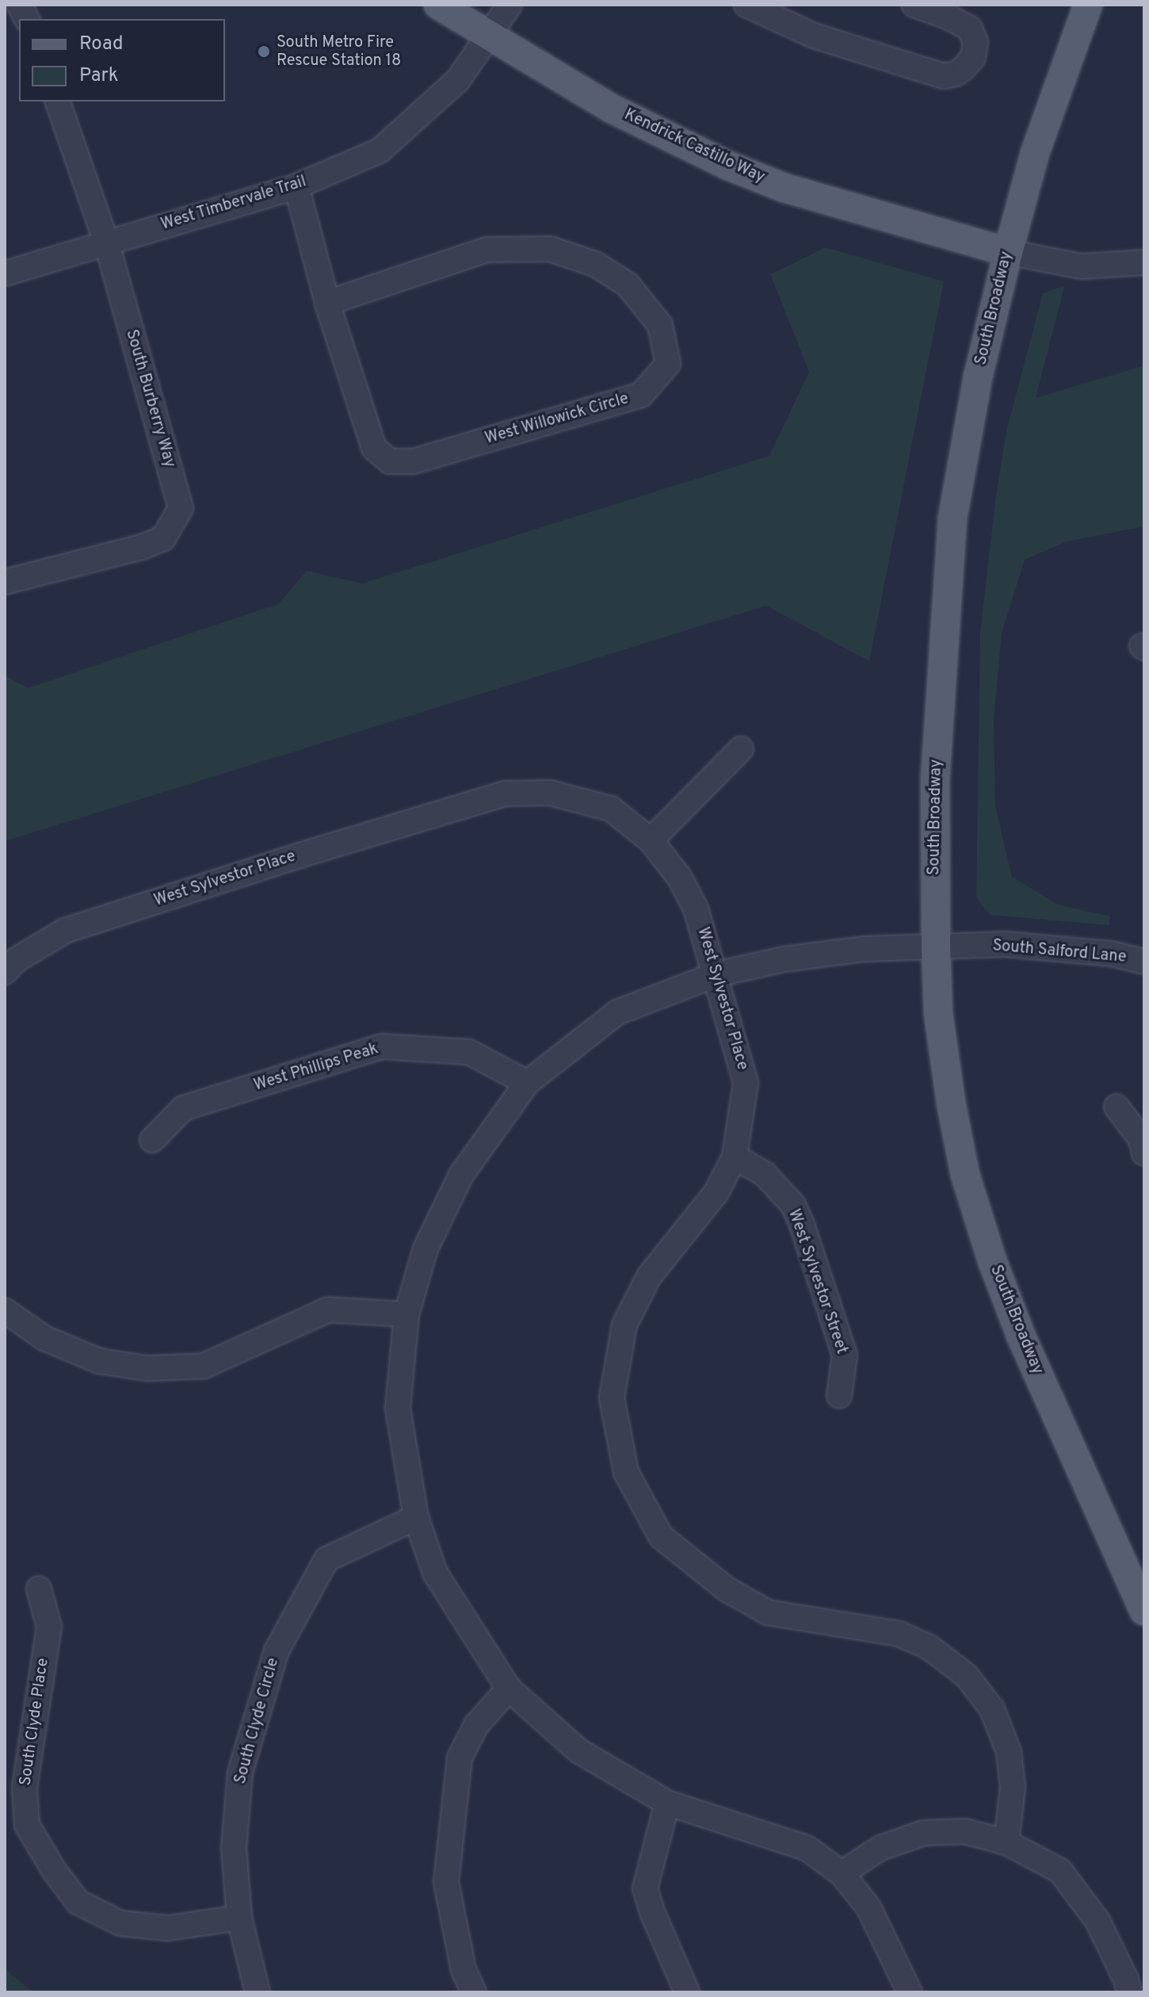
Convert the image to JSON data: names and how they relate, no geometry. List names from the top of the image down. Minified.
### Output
{"streets":{"main road":["Kendrick Castillo Way","South Broadway"],"street":["West Timbervale Trail","South Burberry Way","West Willowick Circle","West Sylvestor Place","South Salford Lane","West Phillips Peak","West Sylvestor Street","South Clyde Circle","South Clyde Place"]},"crossings":[["Kendrick Castillo Way","West Timbervale Trail"],["Kendrick Castillo Way","South Broadway"],["West Timbervale Trail","South Burberry Way"],["West Timbervale Trail","West Willowick Circle"],["South Broadway","South Salford Lane"],["West Sylvestor Place","South Salford Lane"],["West Sylvestor Place","West Sylvestor Street"],["South Salford Lane","West Phillips Peak"],["South Salford Lane","South Clyde Circle"],["South Clyde Circle","South Clyde Place"]],"places":["South Metro Fire Rescue Station 18"],"legend":["Road","Park"]}
